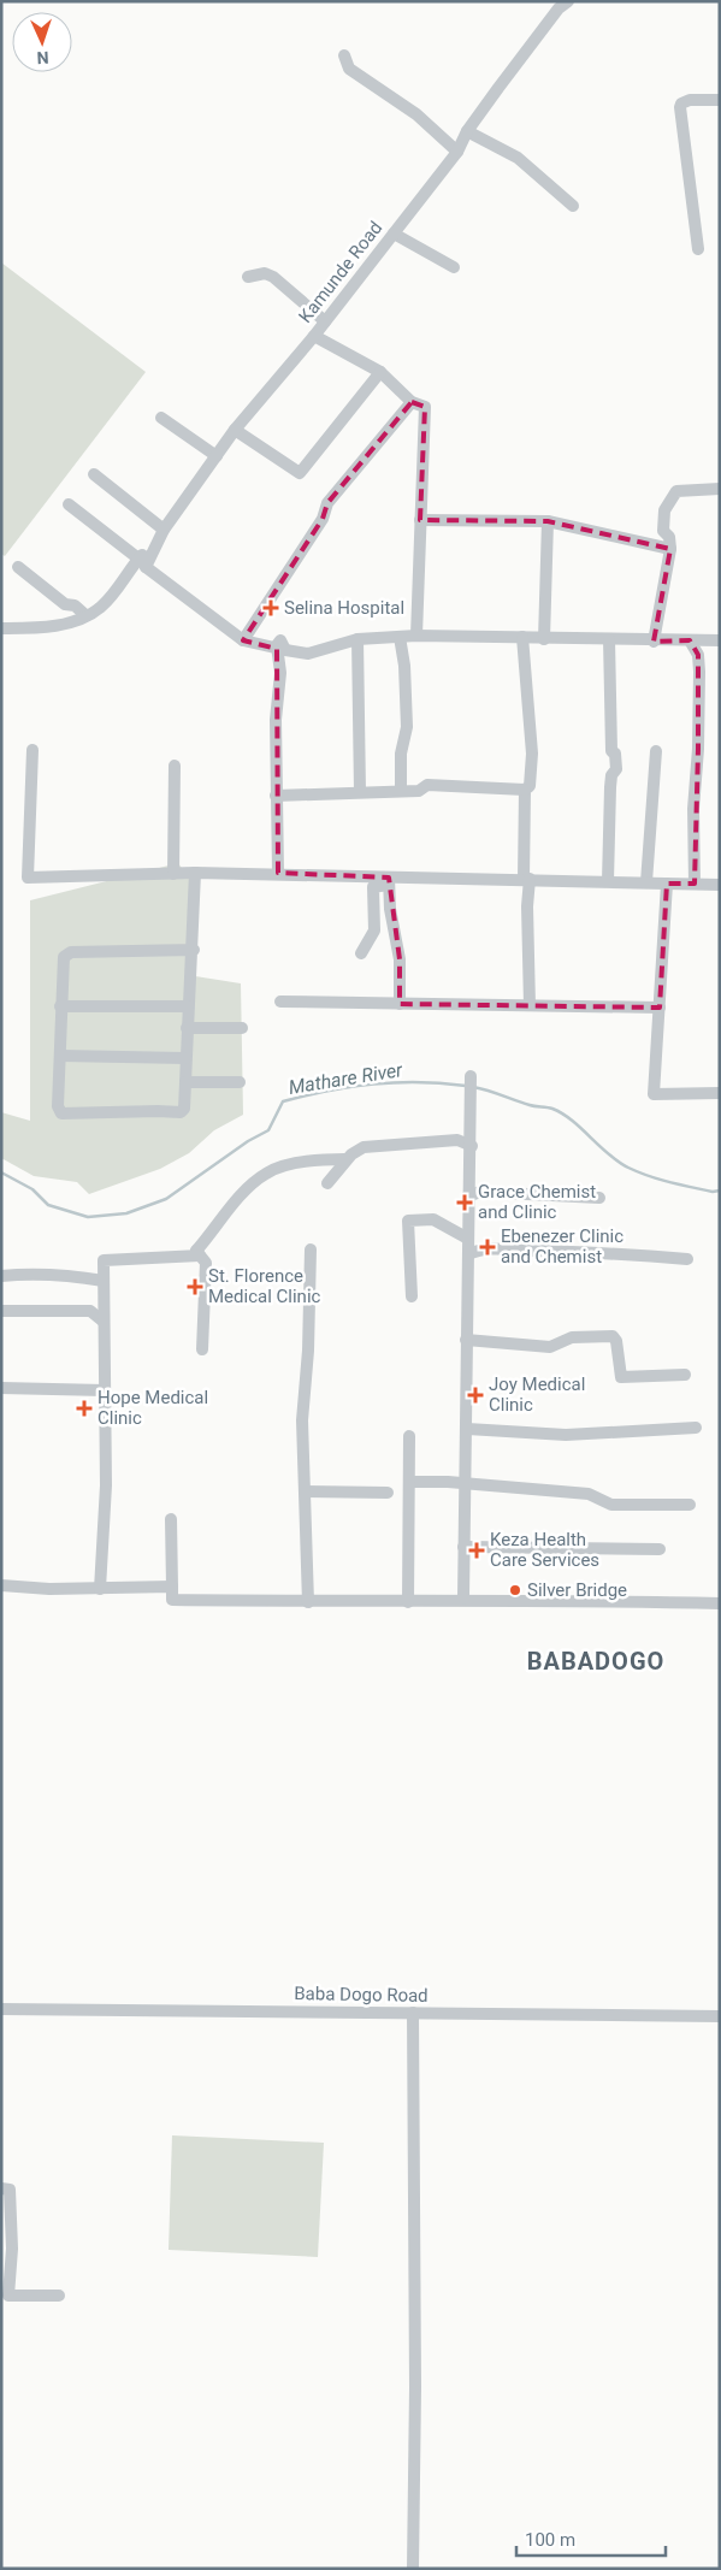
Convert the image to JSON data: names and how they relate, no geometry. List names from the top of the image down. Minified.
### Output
{"streets":{"street":["Kamunde Road","Baba Dogo Road"]},"districts":["BABADOGO"],"water":["Mathare River"],"places":{"health":["Selina Hospital","Grace Chemist and Clinic","Ebenezer Clinic and Chemist","St. Florence Medical Clinic","Joy Medical Clinic","Hope Medical Clinic","Keza Health Care Services"],"other":["Silver Bridge"]},"scale_bar":"100 m","north":"bottom"}
